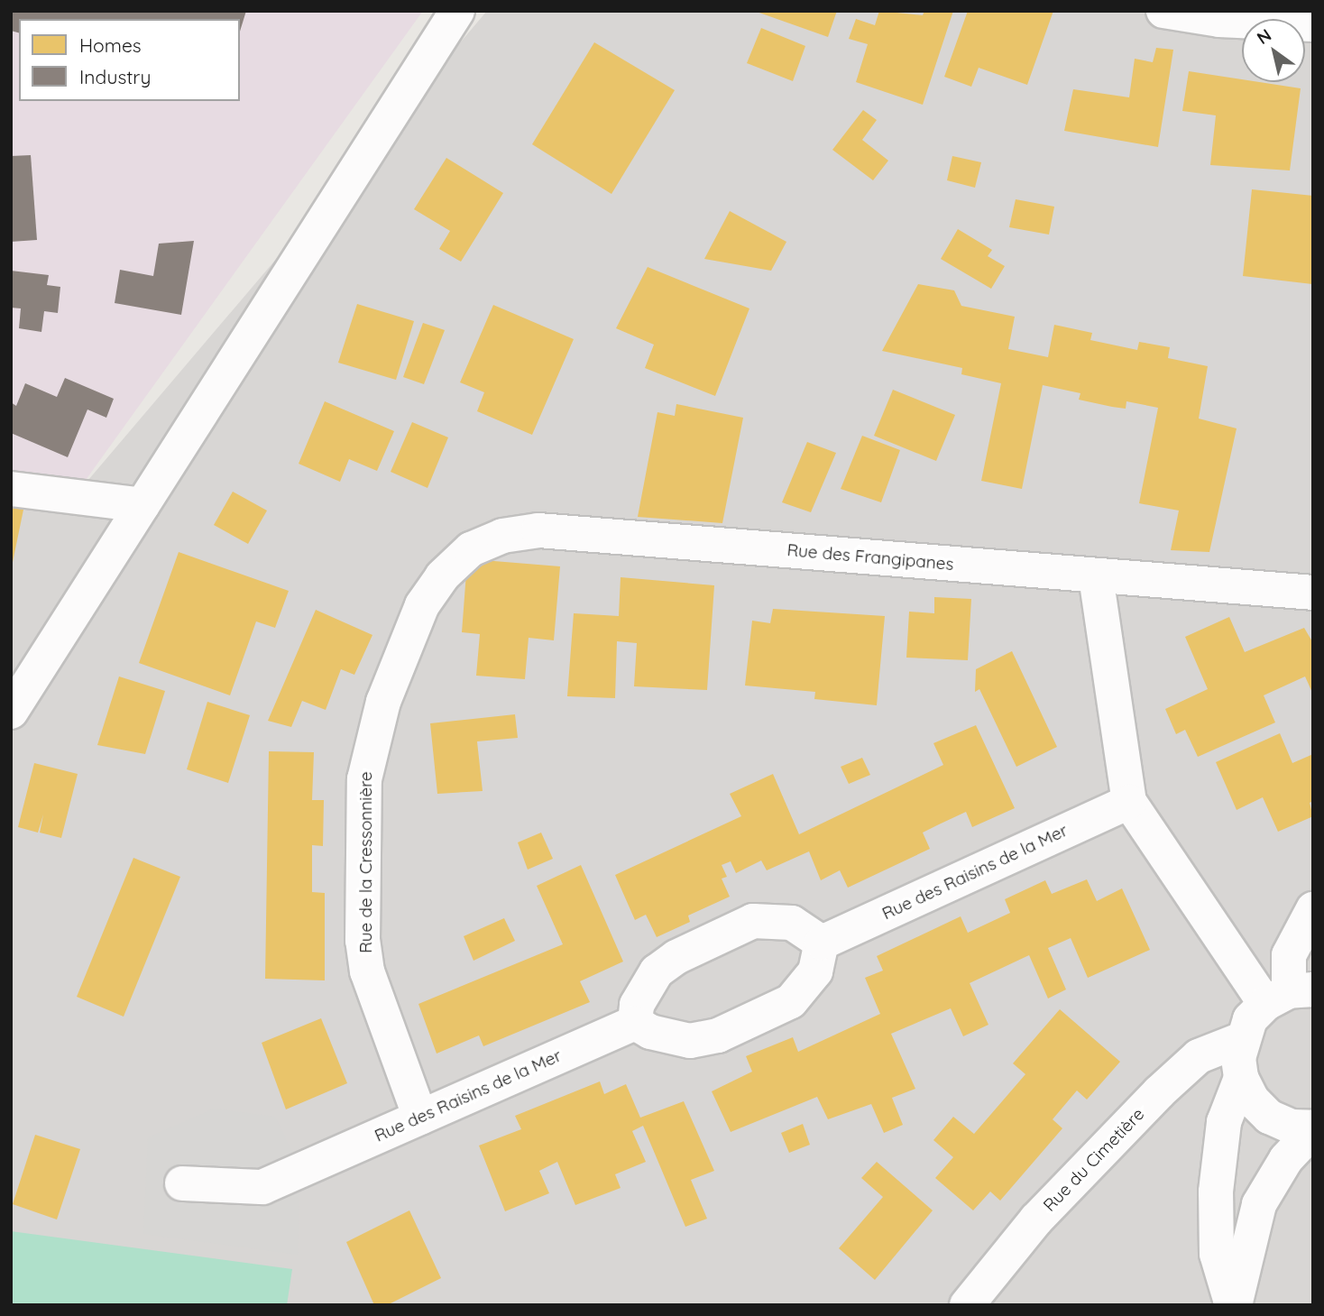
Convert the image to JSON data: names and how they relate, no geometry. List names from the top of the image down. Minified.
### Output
{"streets":{"street":["Rue des Frangipanes","Rue de la Cressonnière","Rue des Raisins de la Mer","Rue du Cimetière"]},"crossings":[["Rue des Frangipanes","Rue de la Cressonnière"],["Rue de la Cressonnière","Rue des Raisins de la Mer"]],"legend":["Homes","Industry"],"north":"top left"}
